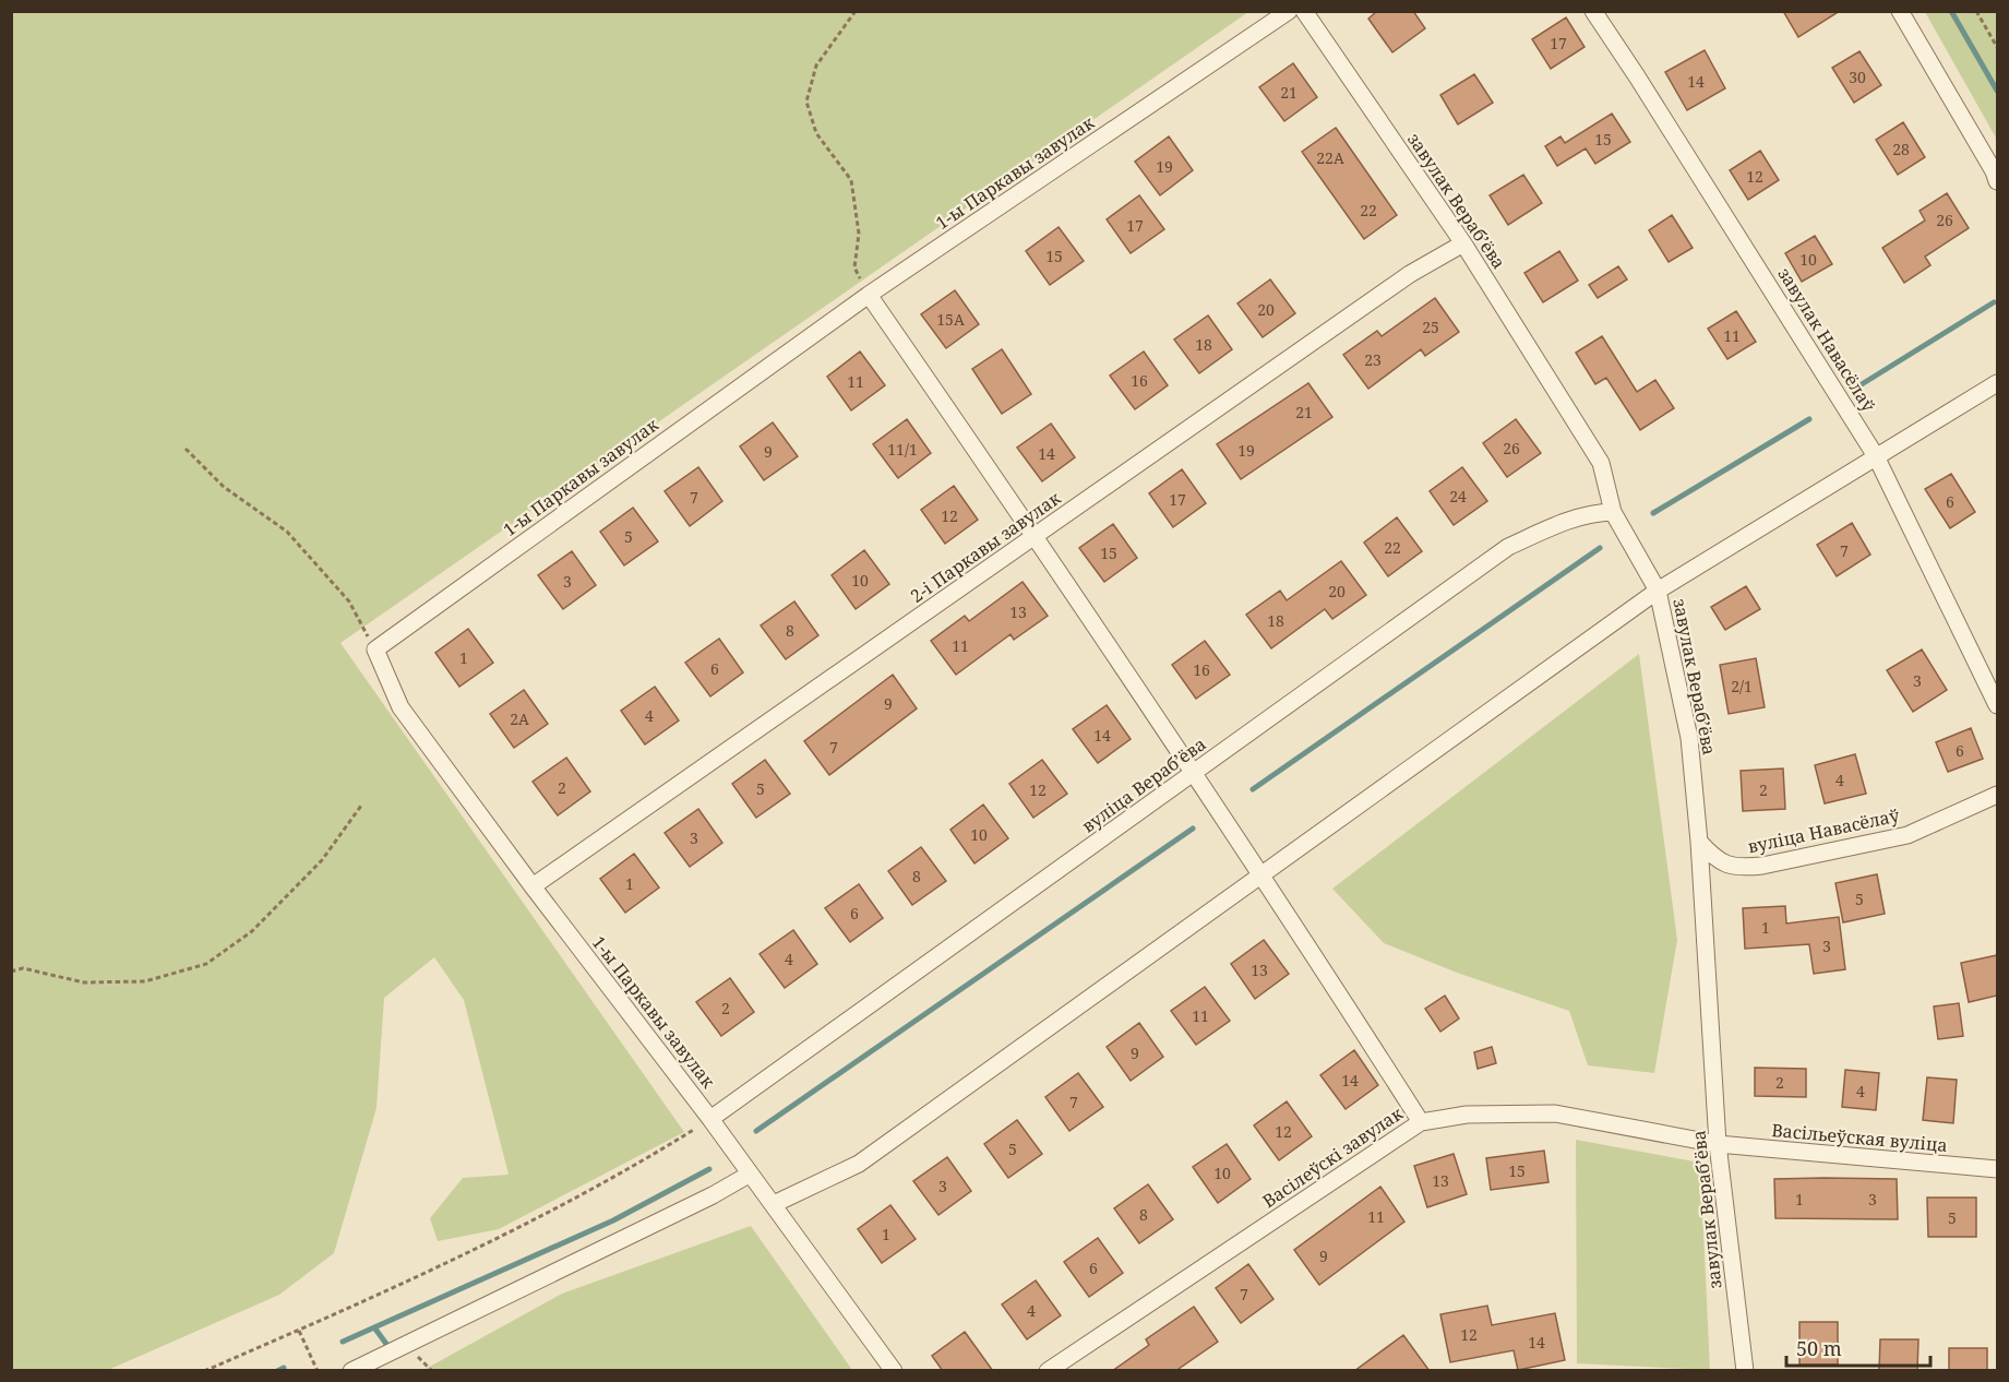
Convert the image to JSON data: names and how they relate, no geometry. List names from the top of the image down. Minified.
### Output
{"streets":{"street":["1-ы Паркавы завулак","завулак Верабʼёва","завулак Навасёлаў","2-і Паркавы завулак","вуліца Верабʼёва","вуліца Навасёлаў","Васільеўская вуліца","Васілеўскі завулак"]},"crossings":[["1-ы Паркавы завулак","2-і Паркавы завулак"],["1-ы Паркавы завулак","вуліца Верабʼёва"],["завулак Верабʼёва","2-і Паркавы завулак"],["завулак Верабʼёва","вуліца Верабʼёва"],["завулак Верабʼёва","вуліца Навасёлаў"],["завулак Верабʼёва","Васільеўская вуліца"],["завулак Верабʼёва","Васілеўскі завулак"],["Васільеўская вуліца","Васілеўскі завулак"]],"house_numbers":["17","30","14","21","15","28","22А","19","12","22","26","17","15","10","20","15А","25","11","18","23","16","11","21","26","11/1","19","9","14","24","7","17","6","12","5","22","7","15","10","3","20","13","18","8","11","1","6","16","3","2/1","9","4","2А","14","7","6","4","2","5","12","2","10","3","8","1","5","6","1","3","4","13","2","11","9","14","2","4","7","12","5","15","10","13","3","1","3","8","11","5","1","9","6","7","4","12","14"],"scale_bar":"50 m"}
